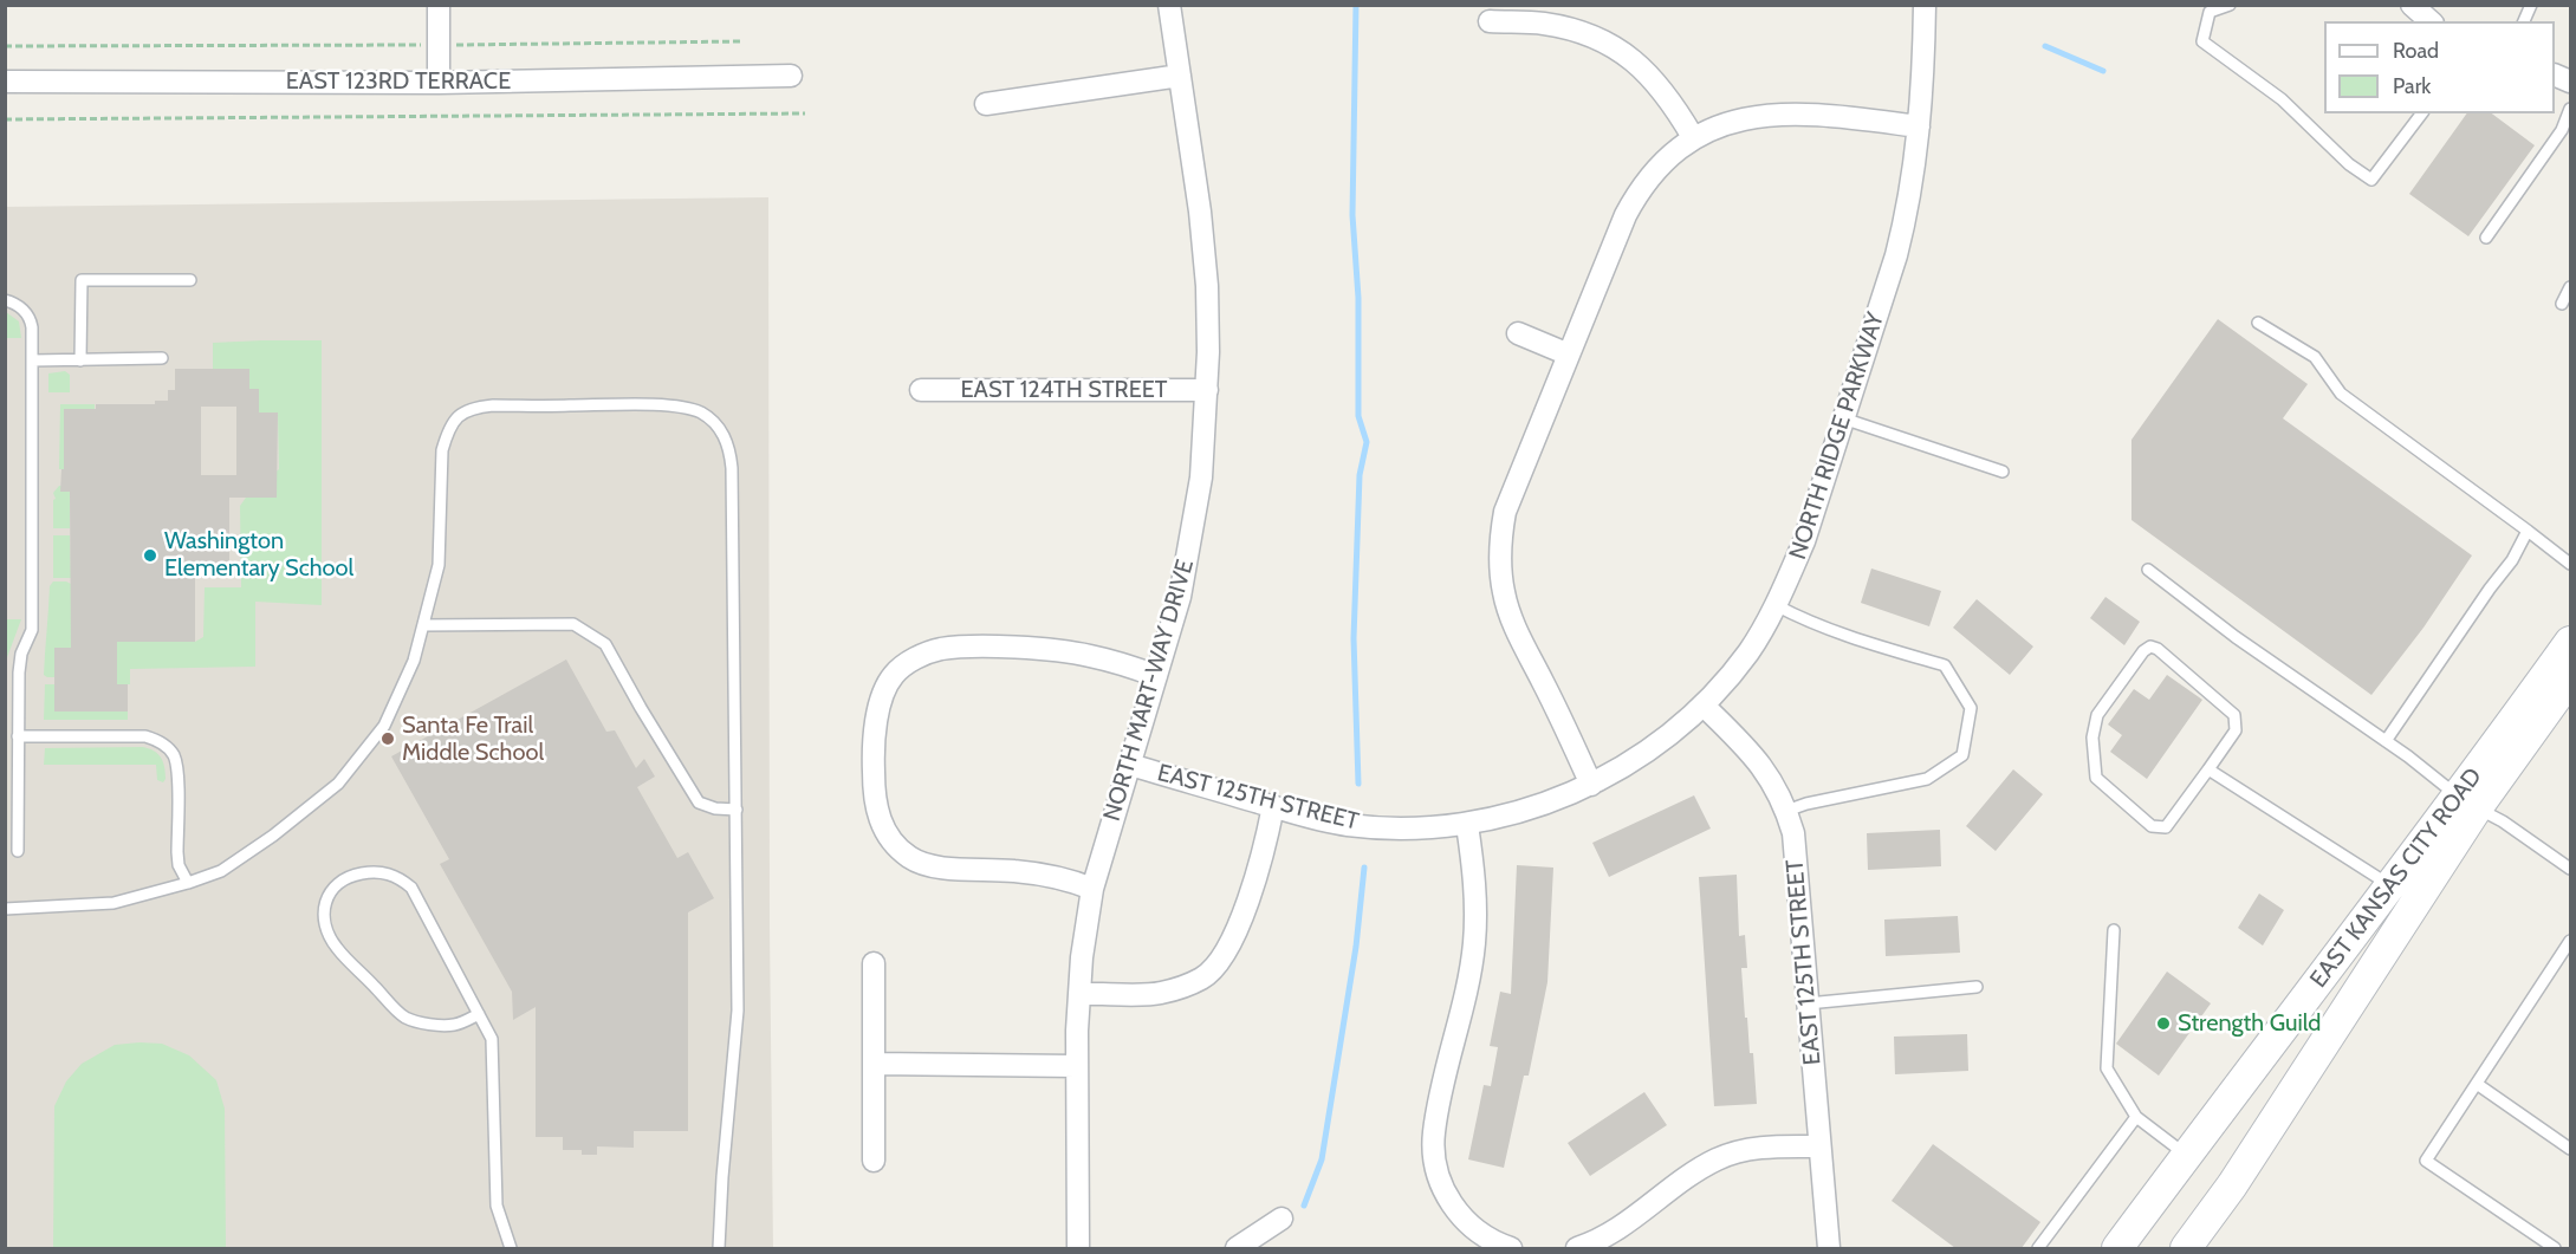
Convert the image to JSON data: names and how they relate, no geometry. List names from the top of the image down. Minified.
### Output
{"streets":{"main road":["EAST KANSAS CITY ROAD"],"street":["EAST 123RD TERRACE","EAST 124TH STREET","NORTH RIDGE PARKWAY","NORTH MART-WAY DRIVE","EAST 125TH STREET"]},"crossings":[["EAST 124TH STREET","NORTH MART-WAY DRIVE"],["NORTH RIDGE PARKWAY","EAST 125TH STREET"],["NORTH MART-WAY DRIVE","EAST 125TH STREET"]],"places":["Washington Elementary School","Santa Fe Trail Middle School","Strength Guild"],"legend":["Road","Park"]}
